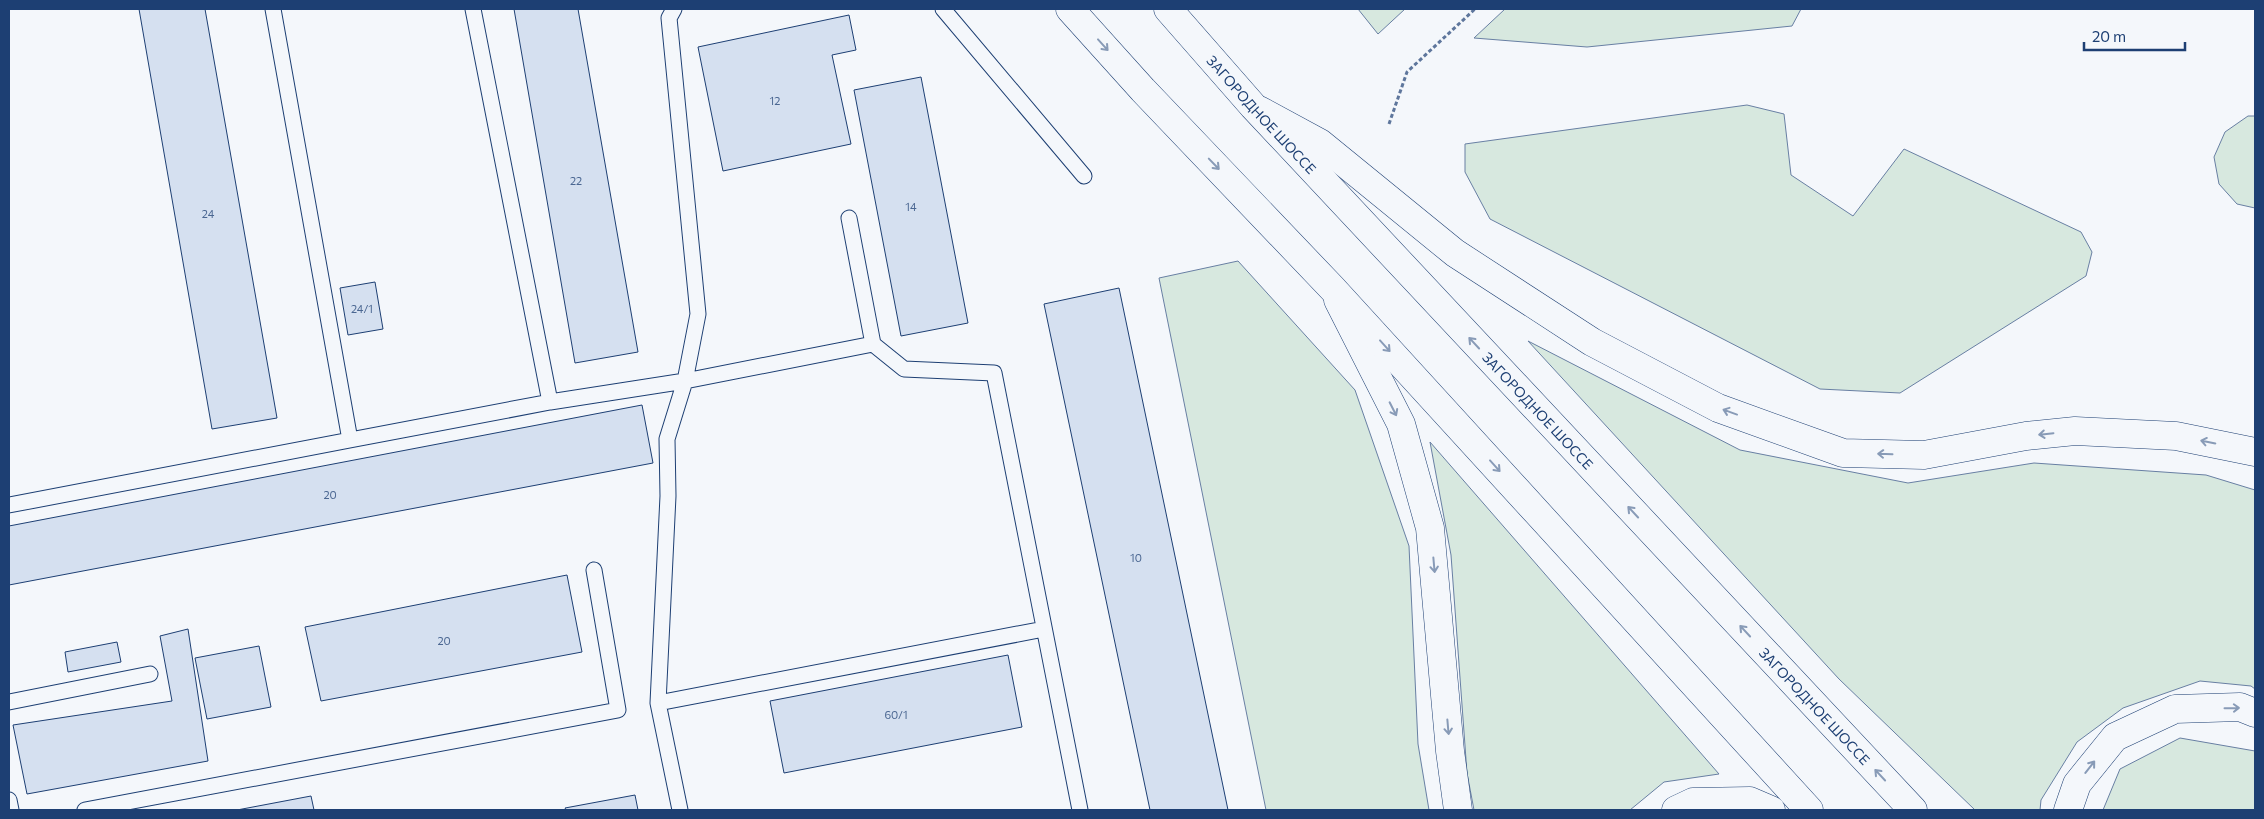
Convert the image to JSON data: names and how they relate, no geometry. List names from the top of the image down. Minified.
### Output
{"streets":{"main road":["ЗАГОРОДНОЕ ШОССЕ"]},"house_numbers":["12","22","14","24","24/1","20","10","20","60/1"],"scale_bar":"20 m"}
